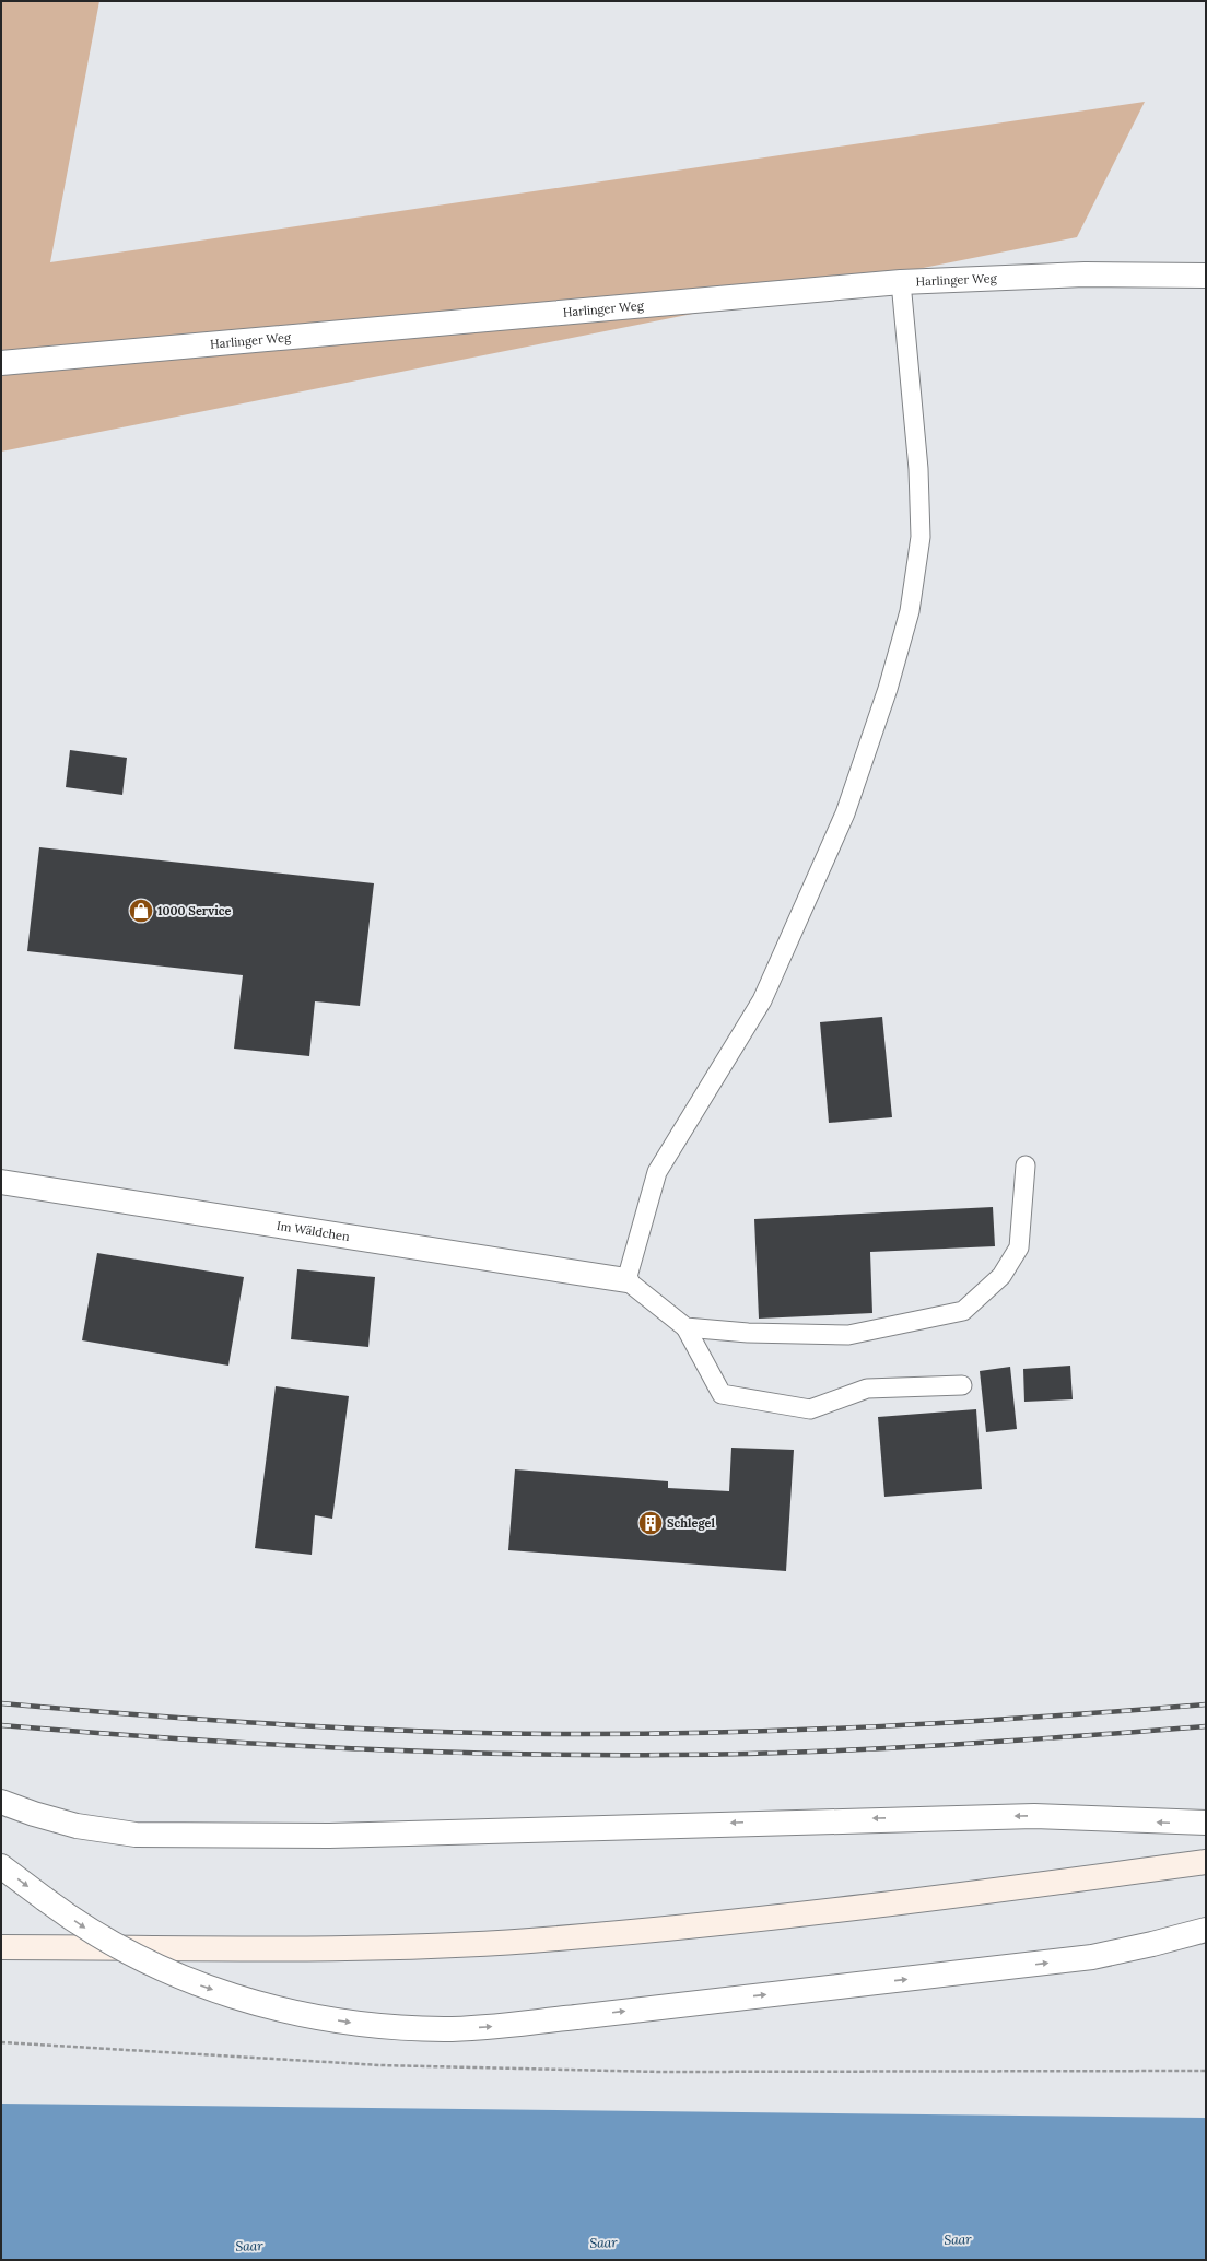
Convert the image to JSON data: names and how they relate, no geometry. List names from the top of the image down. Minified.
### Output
{"streets":{"street":["Harlinger Weg","Im Wäldchen"]},"water":["Saar"],"places":{"shop":["1000 Service"],"building":["Schlegel"]}}
